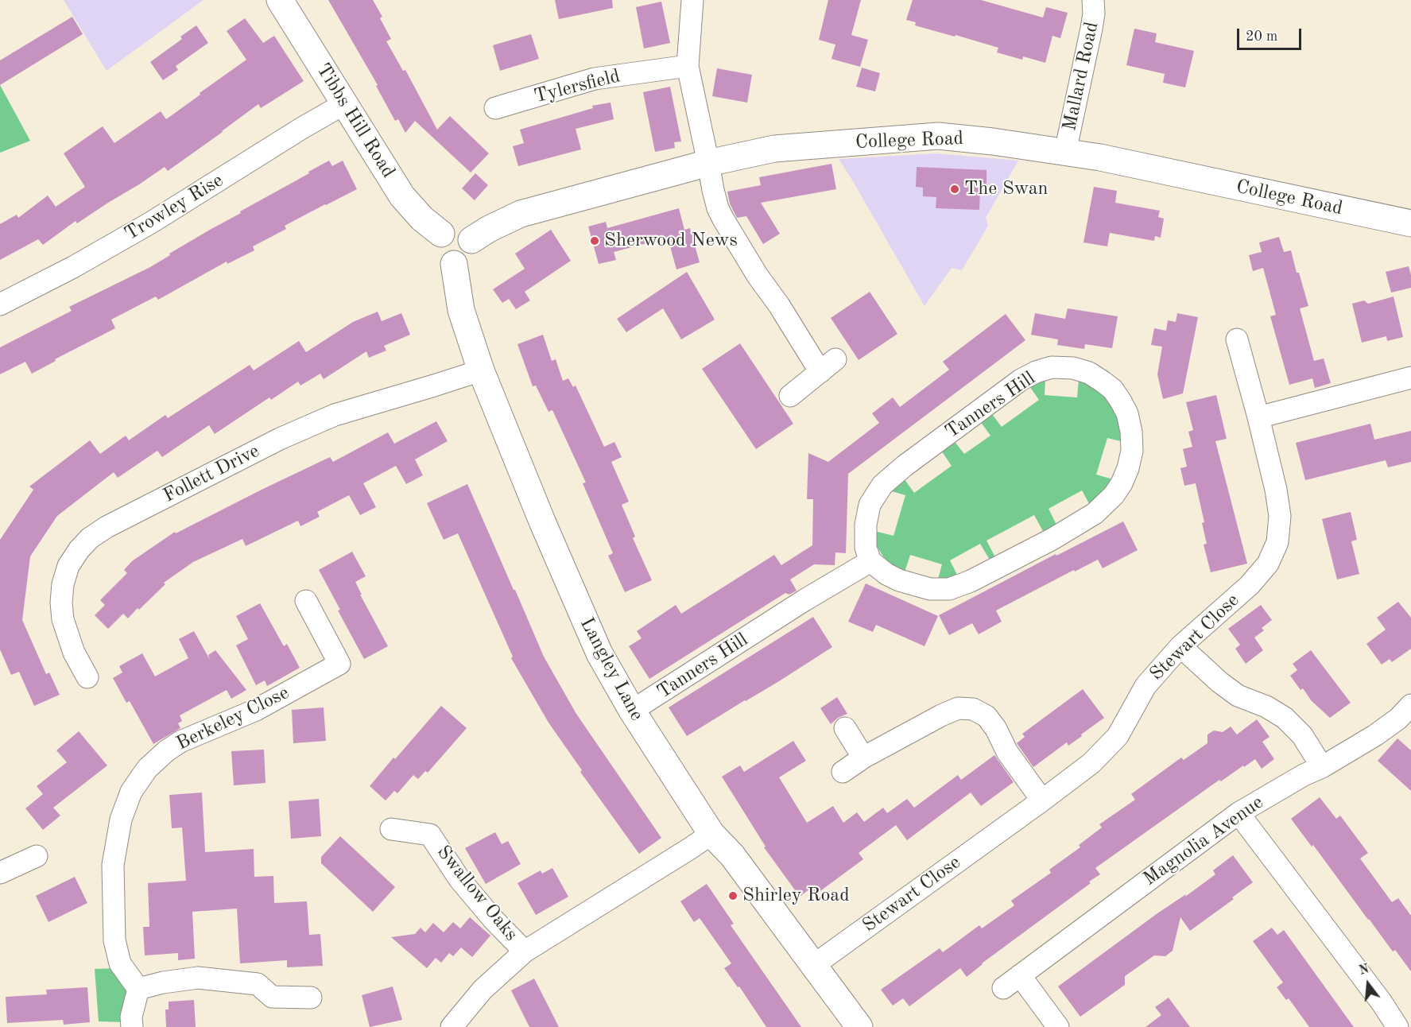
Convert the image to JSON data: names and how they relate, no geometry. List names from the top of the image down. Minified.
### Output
{"streets":{"street":["Mallard Road","Tylersfield","Tibbs Hill Road","College Road","Trowley Rise","Tanners Hill","Follett Drive","Stewart Close","Langley Lane","Berkeley Close","Magnolia Avenue","Swallow Oaks"]},"crossings":[["Mallard Road","College Road"],["Tibbs Hill Road","College Road"],["Tibbs Hill Road","Trowley Rise"],["Tibbs Hill Road","Langley Lane"],["College Road","Langley Lane"],["Tanners Hill","Langley Lane"],["Follett Drive","Langley Lane"],["Stewart Close","Langley Lane"]],"places":["The Swan","Sherwood News","Shirley Road"],"scale_bar":"20 m","north":"top"}
